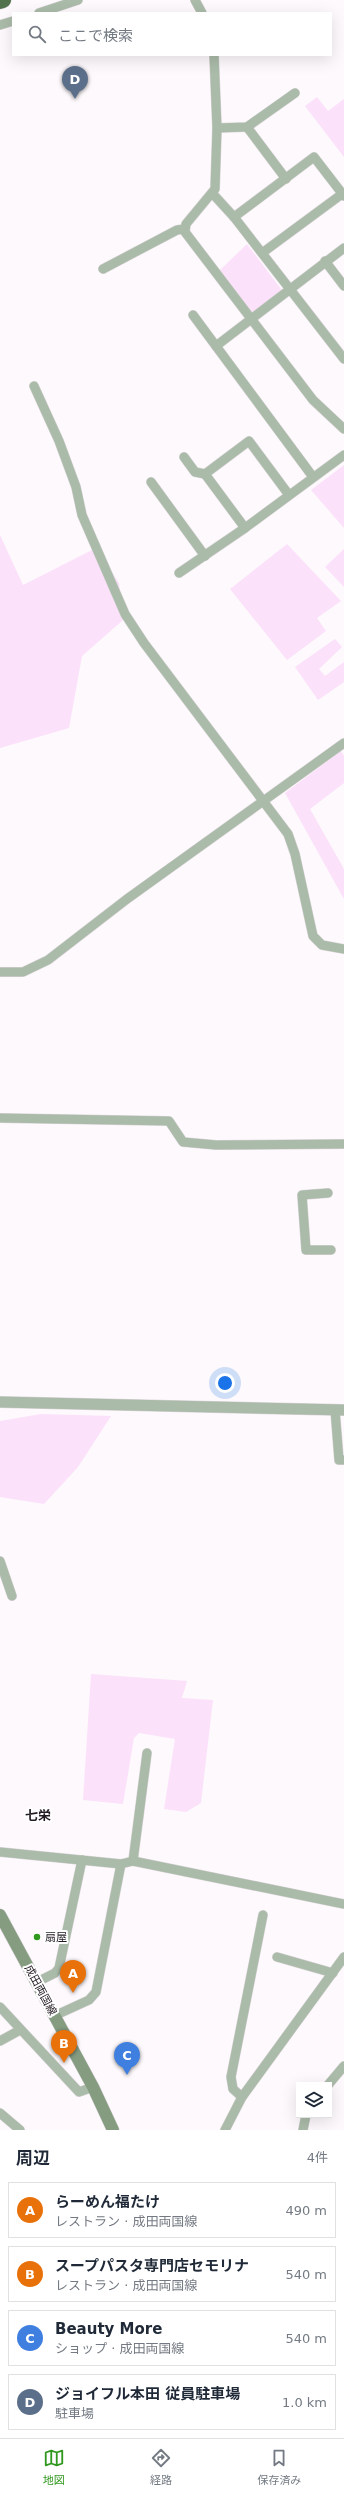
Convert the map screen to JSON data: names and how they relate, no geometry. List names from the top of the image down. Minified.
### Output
{"streets":{"main road":["成田両国線"]},"districts":["七栄"],"places":["扇屋"],"page":{"search":"ここで検索","pins":["D","A","B","C"],"heading":["周辺","4件"],"list":[{"mark":"A","name":"らーめん福たけ","note":"レストラン · 成田両国線","value":"490 m"},{"mark":"B","name":"スープパスタ専門店セモリナ","note":"レストラン · 成田両国線","value":"540 m"},{"mark":"C","name":"Beauty More","note":"ショップ · 成田両国線","value":"540 m"},{"mark":"D","name":"ジョイフル本田 従員駐車場","note":"駐車場","value":"1.0 km"}],"nav":["地図","経路","保存済み"]}}
